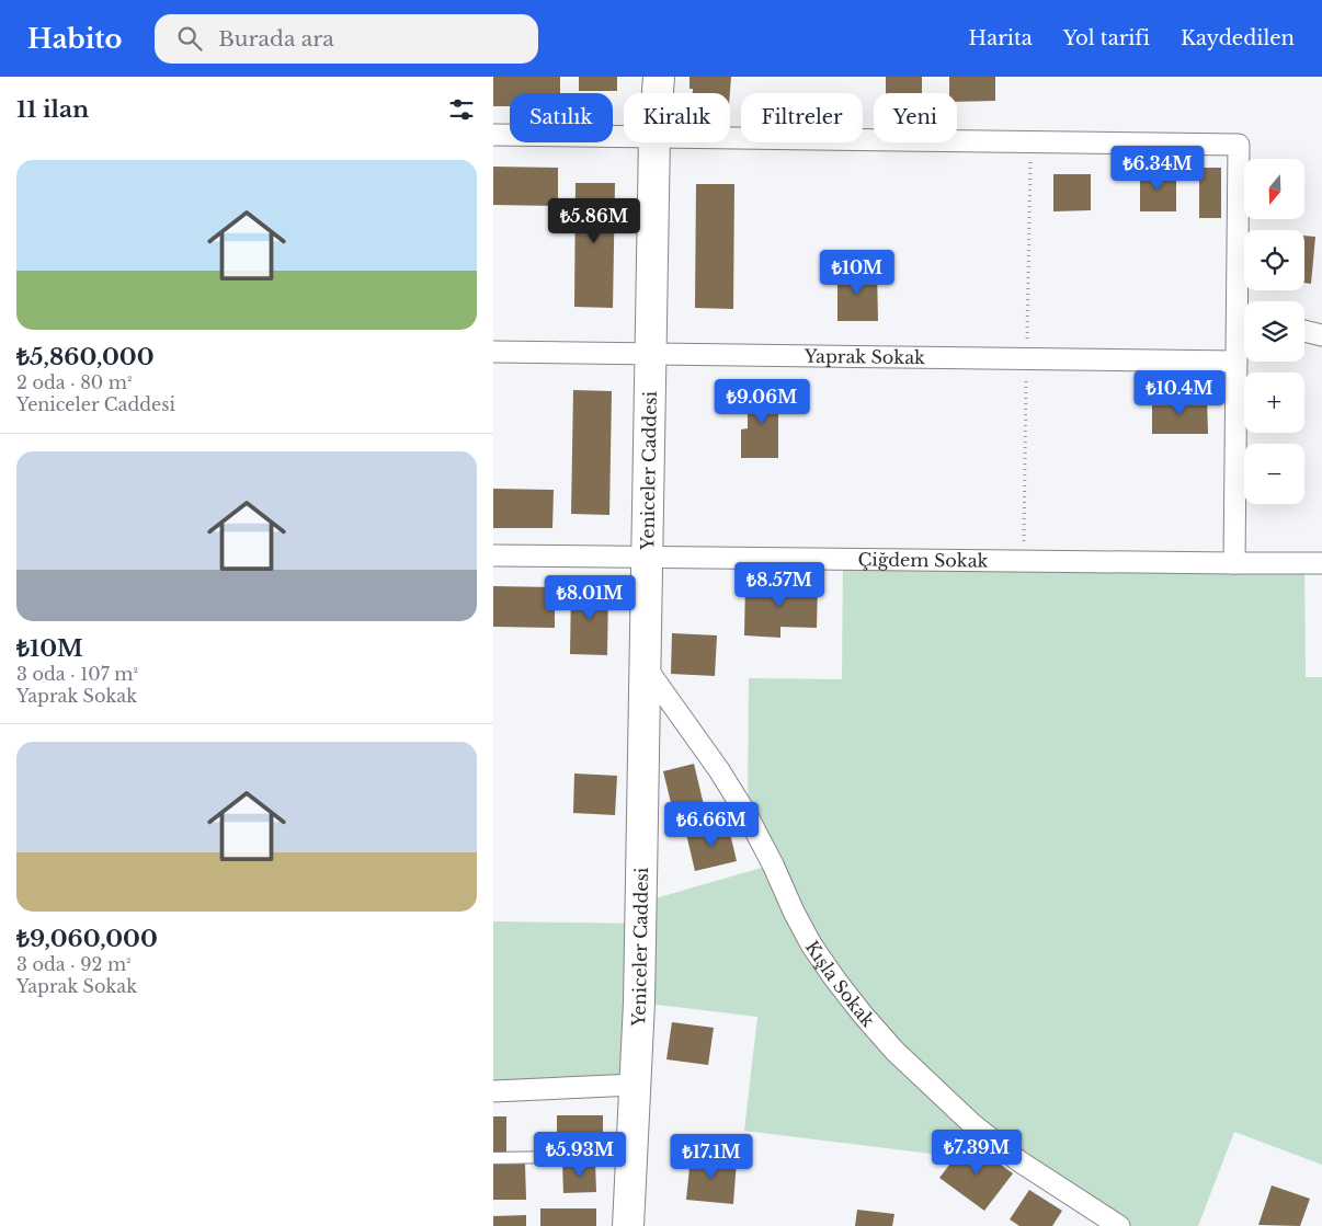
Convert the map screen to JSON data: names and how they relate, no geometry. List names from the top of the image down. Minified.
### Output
{"streets":{"street":["Yaprak Sokak","Yeniceler Caddesi","Çiğdem Sokak","Kışla Sokak"]},"crossings":[["Yaprak Sokak","Yeniceler Caddesi"],["Yeniceler Caddesi","Çiğdem Sokak"],["Yeniceler Caddesi","Kışla Sokak"]],"north":"bottom","page":{"header":"Habito","search":"Burada ara","nav":["Harita","Yol tarifi","Kaydedilen"],"heading":"11 ilan","chip":["Satılık","Kiralık","Filtreler","Yeni"],"list":[{"name":"₺5,860,000","note":"2 oda · 80 m² · Yeniceler Caddesi"},{"name":"₺10M","note":"3 oda · 107 m² · Yaprak Sokak"},{"name":"₺9,060,000","note":"3 oda · 92 m² · Yaprak Sokak"}],"price":["₺6.34M","₺5.86M","₺10M","₺10.4M","₺9.06M","₺8.57M","₺8.01M","₺6.66M","₺7.39M","₺5.93M","₺17.1M"],"map_buttons":["+","−"]}}
